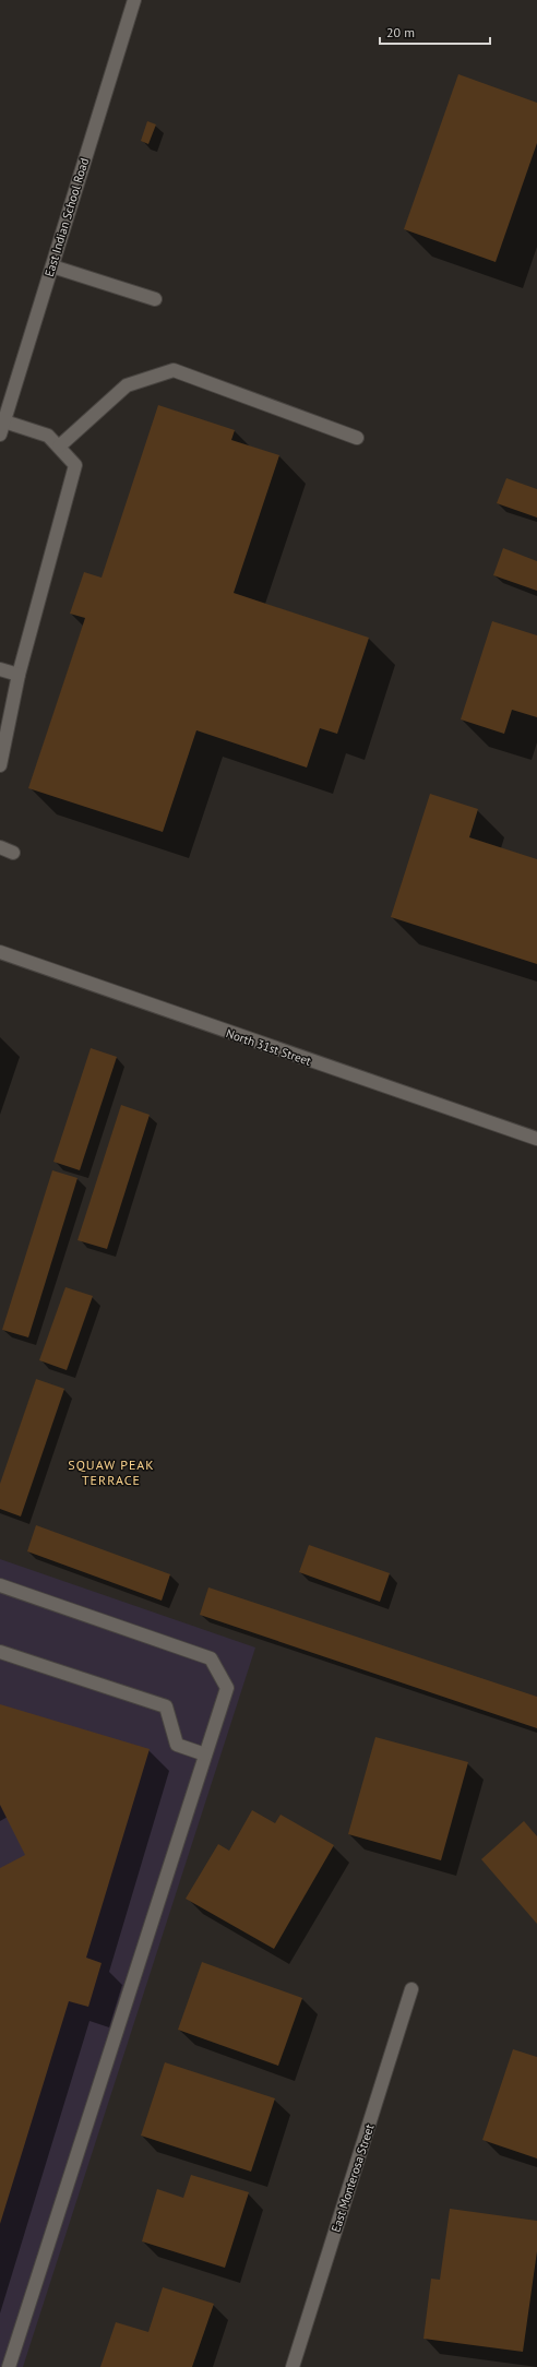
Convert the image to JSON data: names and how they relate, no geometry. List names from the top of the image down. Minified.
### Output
{"streets":{"street":["East Indian School Road","North 31st Street","East Monterosa Street"]},"districts":["SQUAW PEAK TERRACE"],"scale_bar":"20 m"}
